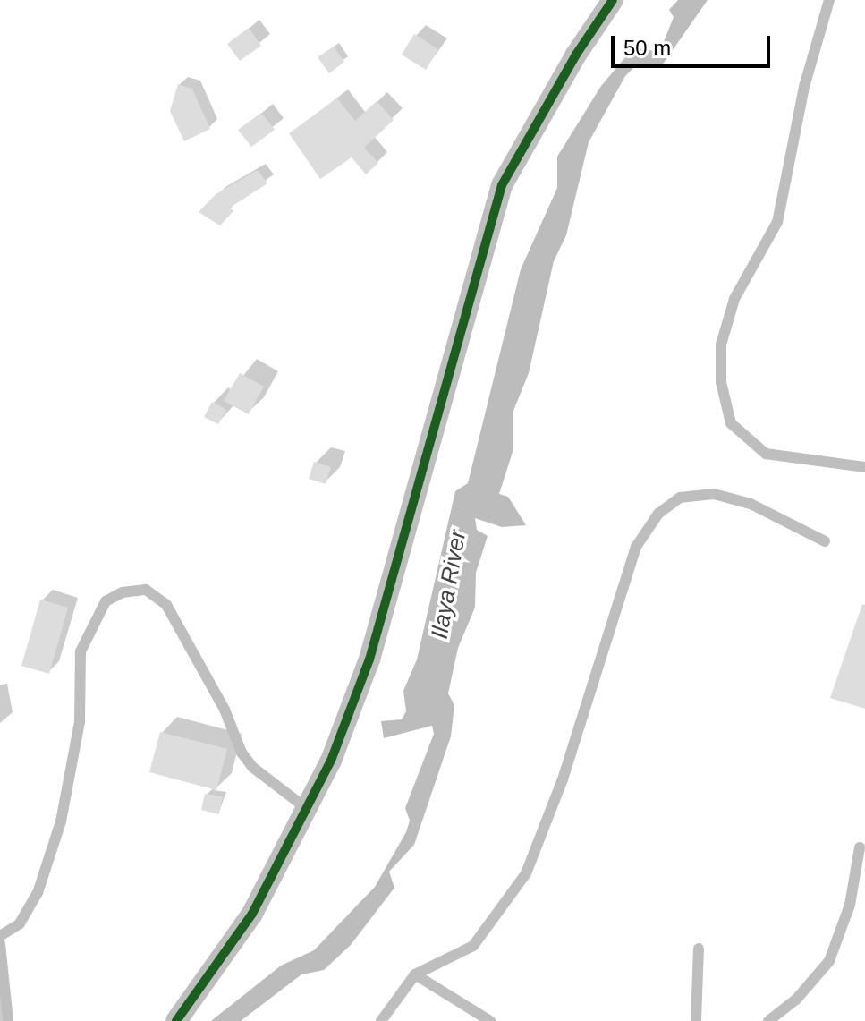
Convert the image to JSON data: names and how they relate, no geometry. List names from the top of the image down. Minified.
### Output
{"water":["Ilaya River"],"scale_bar":"50 m"}
